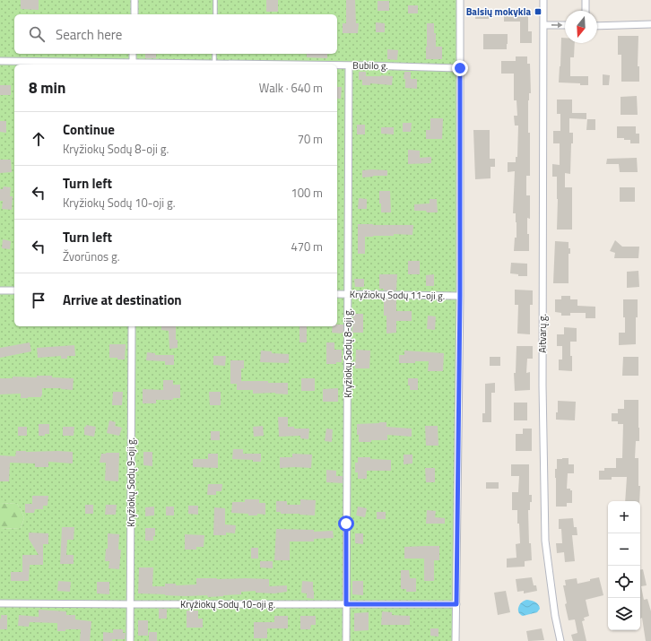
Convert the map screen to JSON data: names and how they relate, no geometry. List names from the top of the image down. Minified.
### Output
{"streets":{"street":["Bubilo g.","Kryžiokų Sodų 11-oji g.","Aitvarų g.","Kryžiokų Sodų 8-oji g.","Kryžiokų Sodų 9-oji g.","Kryžiokų Sodų 10-oji g."]},"crossings":[["Bubilo g.","Kryžiokų Sodų 8-oji g."],["Kryžiokų Sodų 11-oji g.","Kryžiokų Sodų 8-oji g."],["Kryžiokų Sodų 8-oji g.","Kryžiokų Sodų 10-oji g."],["Kryžiokų Sodų 9-oji g.","Kryžiokų Sodų 10-oji g."]],"places":{"transit":["Balsių mokykla"]},"north":"bottom","page":{"search":"Search here","heading":["8 min","Walk · 640 m"],"list":[["Continue","Kryžiokų Sodų 8-oji g.","70 m"],["Turn left","Kryžiokų Sodų 10-oji g.","100 m"],["Turn left","Žvorūnos g.","470 m"],"Arrive at destination"],"map_buttons":["+","−"]}}
